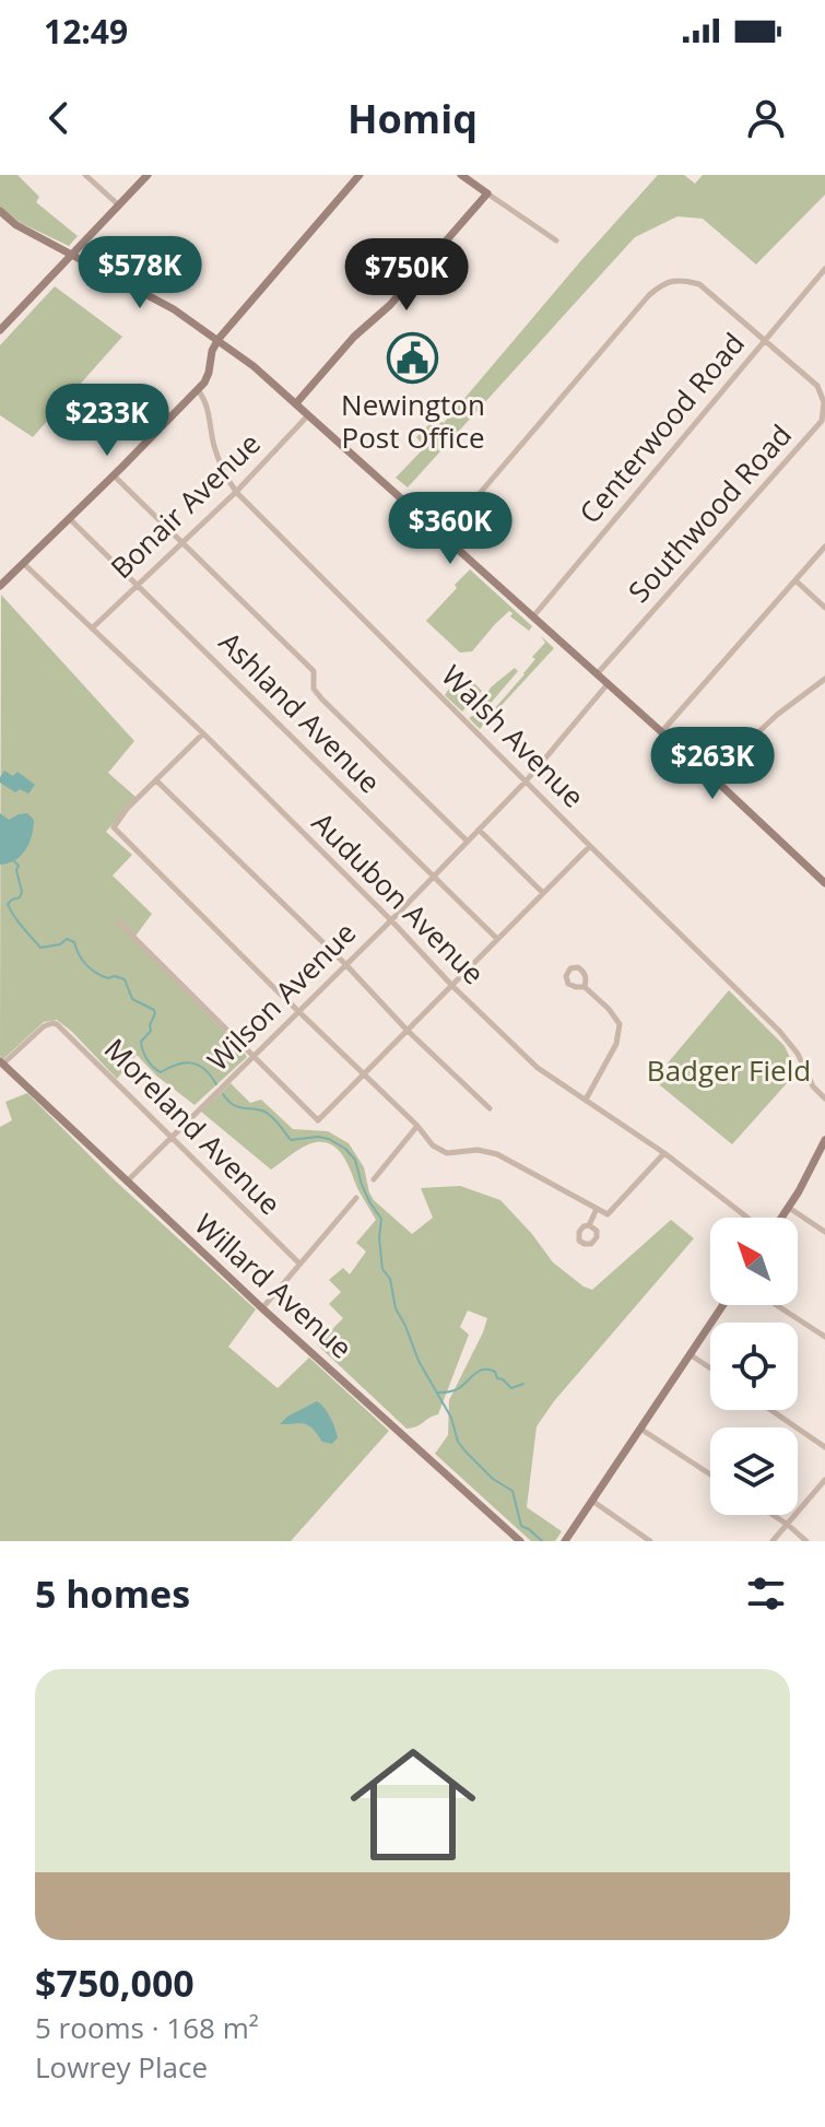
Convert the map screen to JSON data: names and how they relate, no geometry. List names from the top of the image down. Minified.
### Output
{"streets":{"main road":["Willard Avenue"],"street":["Centerwood Road","Bonair Avenue","Southwood Road","Ashland Avenue","Walsh Avenue","Audubon Avenue","Wilson Avenue","Moreland Avenue"]},"crossings":[["Centerwood Road","Southwood Road"],["Bonair Avenue","Ashland Avenue"],["Bonair Avenue","Walsh Avenue"],["Bonair Avenue","Audubon Avenue"],["Ashland Avenue","Wilson Avenue"],["Walsh Avenue","Wilson Avenue"],["Audubon Avenue","Wilson Avenue"],["Wilson Avenue","Moreland Avenue"],["Wilson Avenue","Willard Avenue"],["Moreland Avenue","Willard Avenue"]],"parks":["Badger Field"],"places":{"public building":["Newington Post Office"]},"north":"top left","page":{"status":"12:49","header":"Homiq","price":["$578K","$750K","$233K","$360K","$263K"],"heading":"5 homes","list":[{"name":"$750,000","note":"5 rooms · 168 m² · Lowrey Place"}]}}
